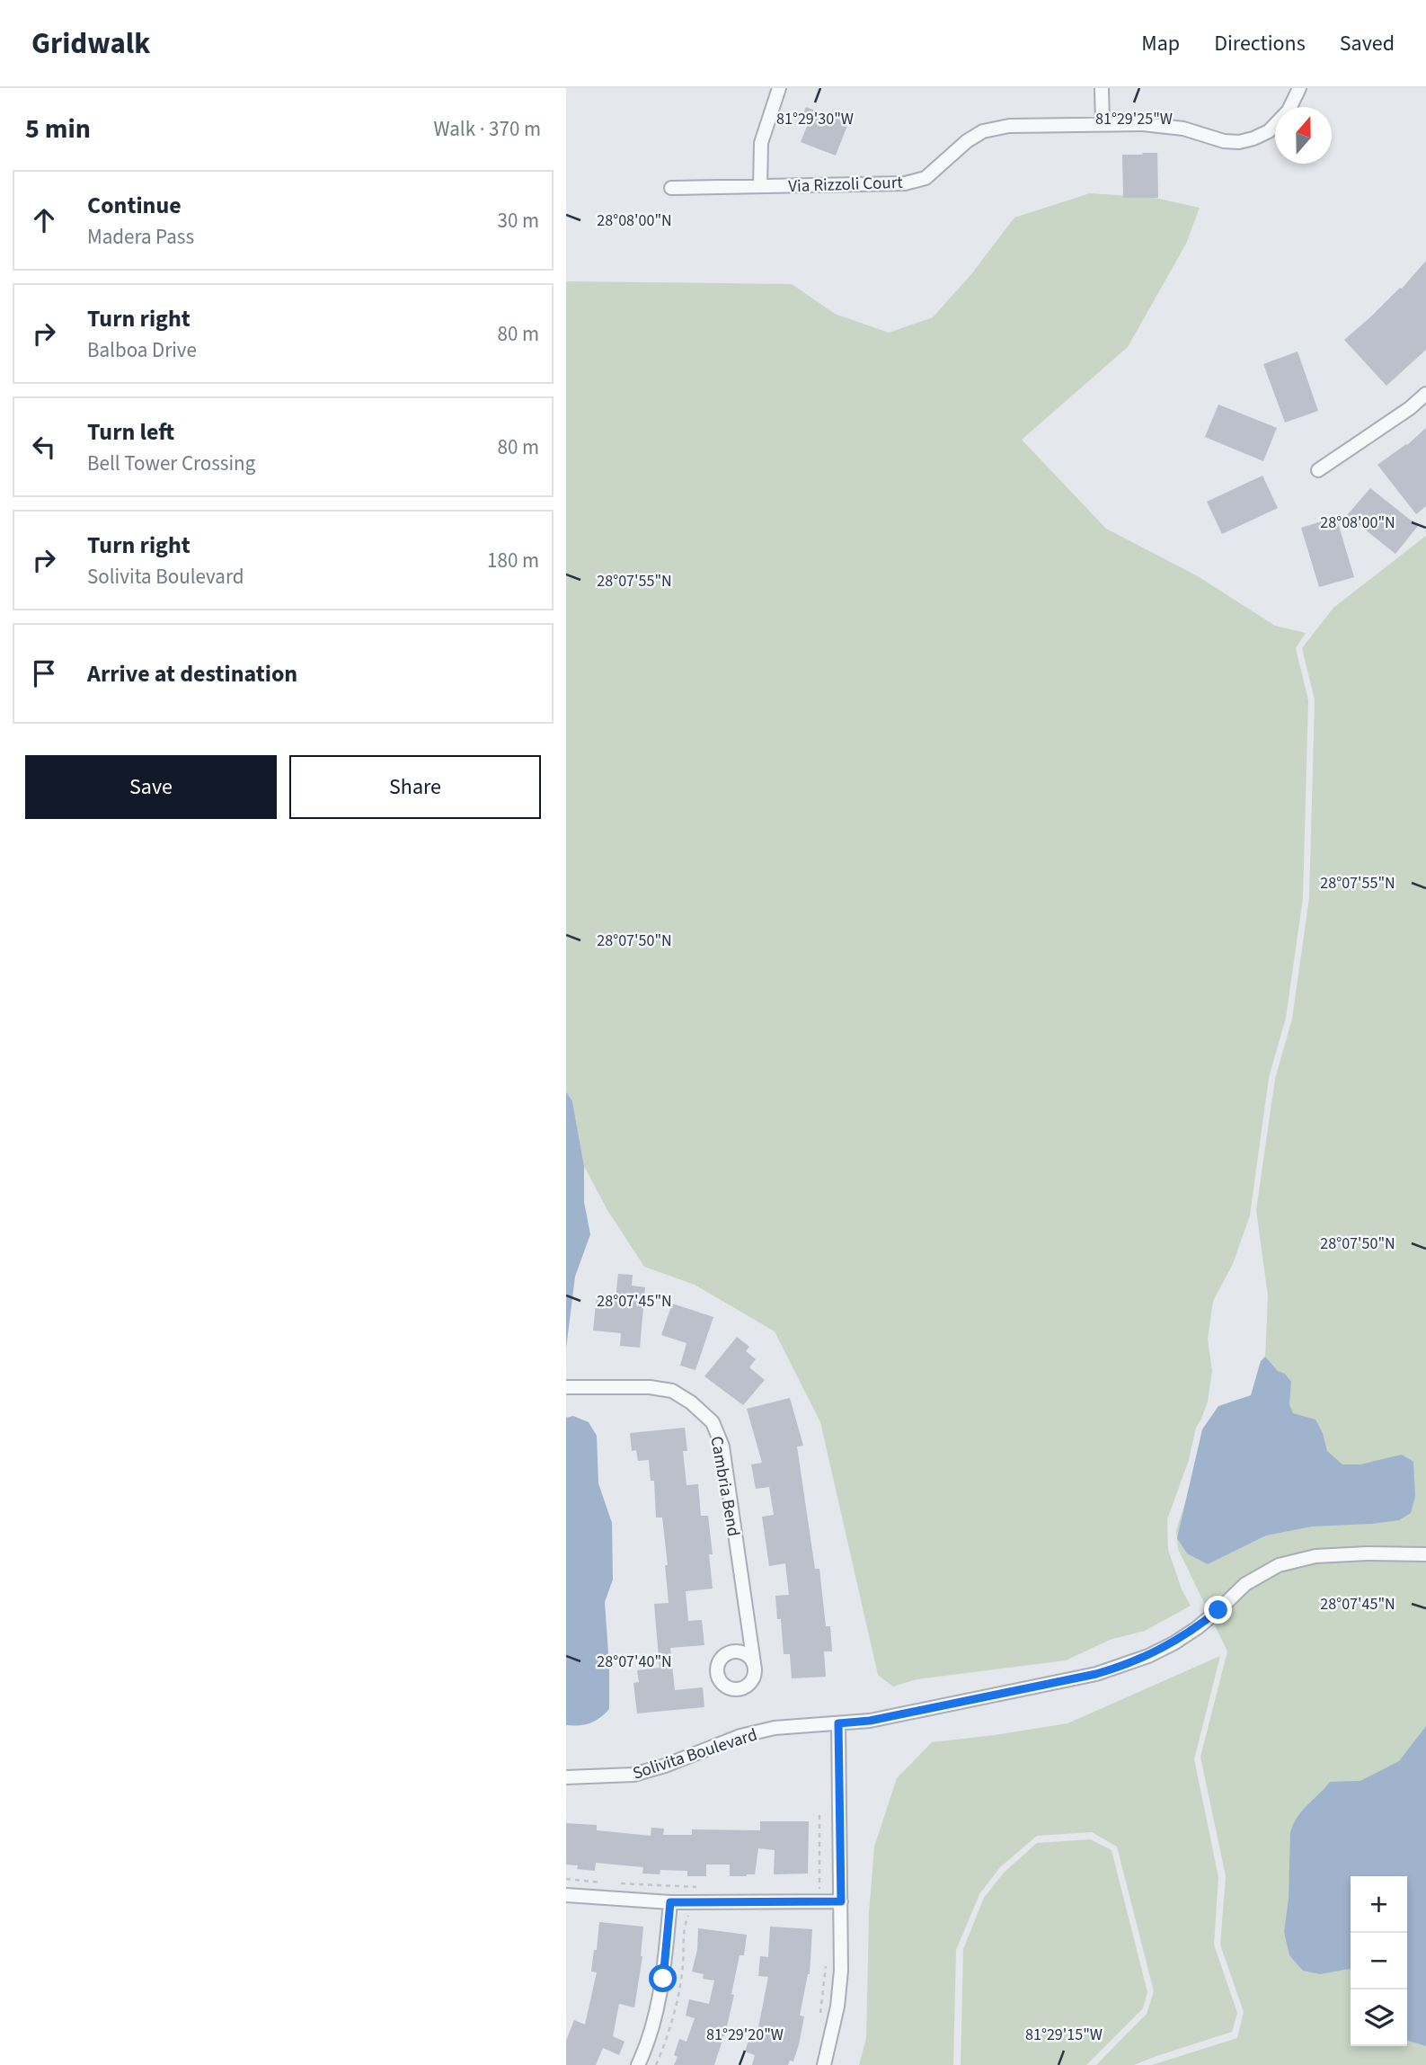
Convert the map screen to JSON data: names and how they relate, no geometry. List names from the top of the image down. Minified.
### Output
{"streets":{"street":["Via Rizzoli Court","Cambria Bend","Solivita Boulevard"]},"north":"top","page":{"header":"Gridwalk","nav":["Map","Directions","Saved"],"heading":["5 min","Walk · 370 m"],"list":[["Continue","Madera Pass","30 m"],["Turn right","Balboa Drive","80 m"],["Turn left","Bell Tower Crossing","80 m"],["Turn right","Solivita Boulevard","180 m"],"Arrive at destination"],"buttons":["Save","Share"],"map_buttons":["+","−"]},"coordinates":["81°29'30\"W","81°29'25\"W","28°08'00\"N","28°07'55\"N","28°07'50\"N","28°07'45\"N","28°07'40\"N","81°29'20\"W","81°29'15\"W"]}
